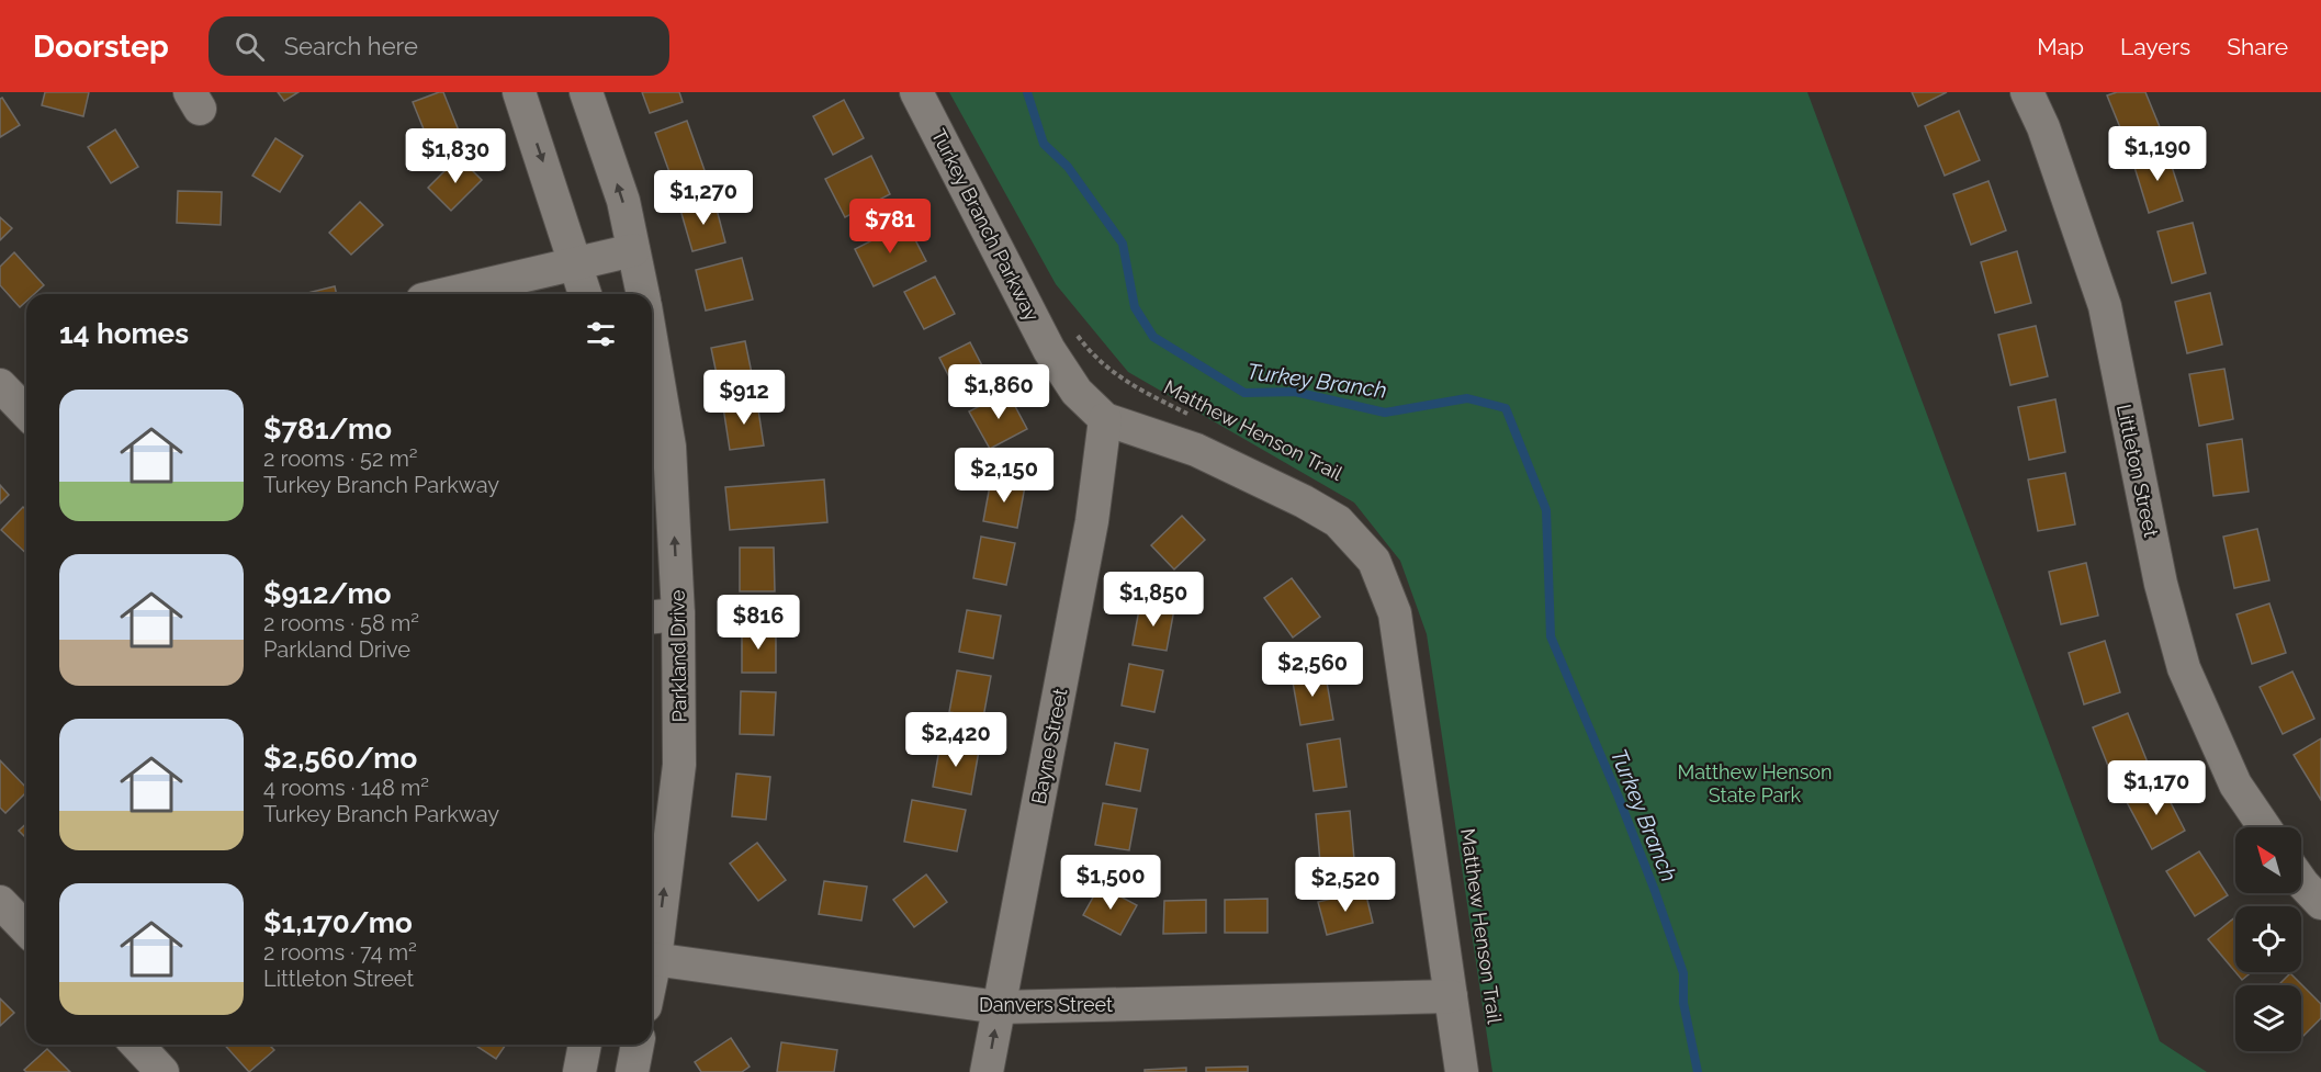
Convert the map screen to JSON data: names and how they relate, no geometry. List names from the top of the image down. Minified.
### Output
{"streets":{"street":["Turkey Branch Parkway","Littleton Street","Parkland Drive","Bayne Street","Danvers Street"],"path":["Matthew Henson Trail"]},"crossings":[["Turkey Branch Parkway","Bayne Street"],["Turkey Branch Parkway","Danvers Street"],["Bayne Street","Danvers Street"]],"one_way":["Parkland Drive"],"water":["Turkey Branch"],"parks":["Matthew Henson State Park"],"north":"top left","page":{"header":"Doorstep","search":"Search here","nav":["Map","Layers","Share"],"price":["$1,190","$1,830","$1,270","$781","$1,860","$912","$2,150","$1,850","$816","$2,560","$2,420","$1,170","$1,500","$2,520"],"heading":"14 homes","list":[{"name":"$781/mo","note":"2 rooms · 52 m² · Turkey Branch Parkway"},{"name":"$912/mo","note":"2 rooms · 58 m² · Parkland Drive"},{"name":"$2,560/mo","note":"4 rooms · 148 m² · Turkey Branch Parkway"},{"name":"$1,170/mo","note":"2 rooms · 74 m² · Littleton Street"}]}}
